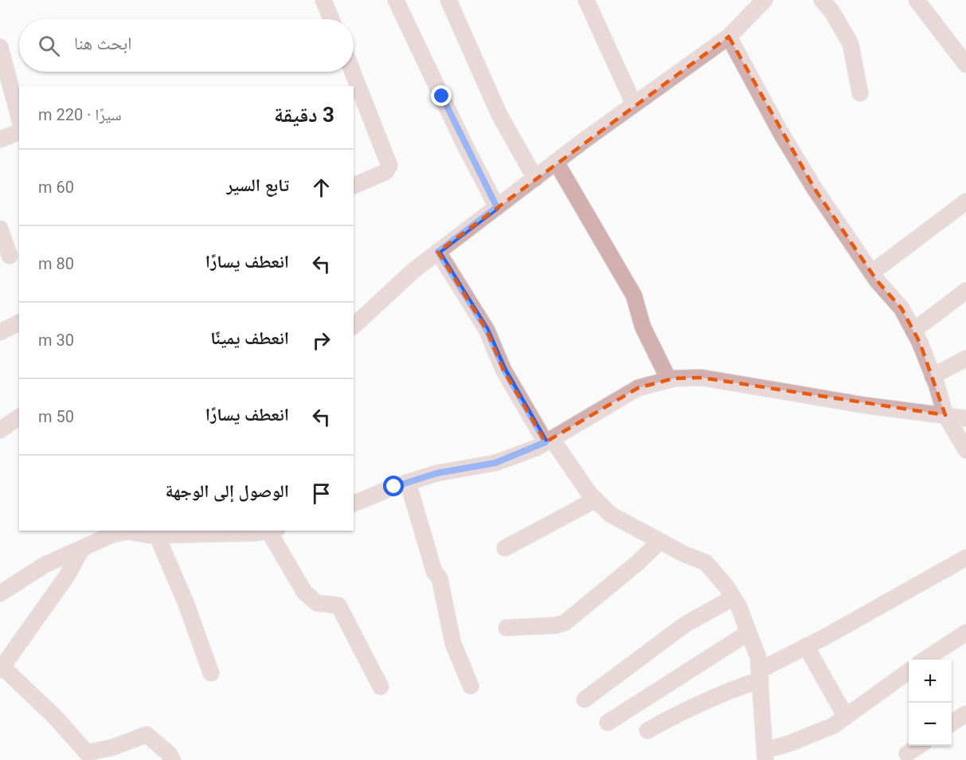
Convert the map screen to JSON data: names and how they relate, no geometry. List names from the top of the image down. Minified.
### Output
{"page":{"search":"ابحث هنا","heading":["3 دقيقة","سيرًا · 220 m"],"list":[["تابع السير","60 m"],["انعطف يسارًا","80 m"],["انعطف يمينًا","30 m"],["انعطف يسارًا","50 m"],"الوصول إلى الوجهة"],"map_buttons":["+","−"]}}
